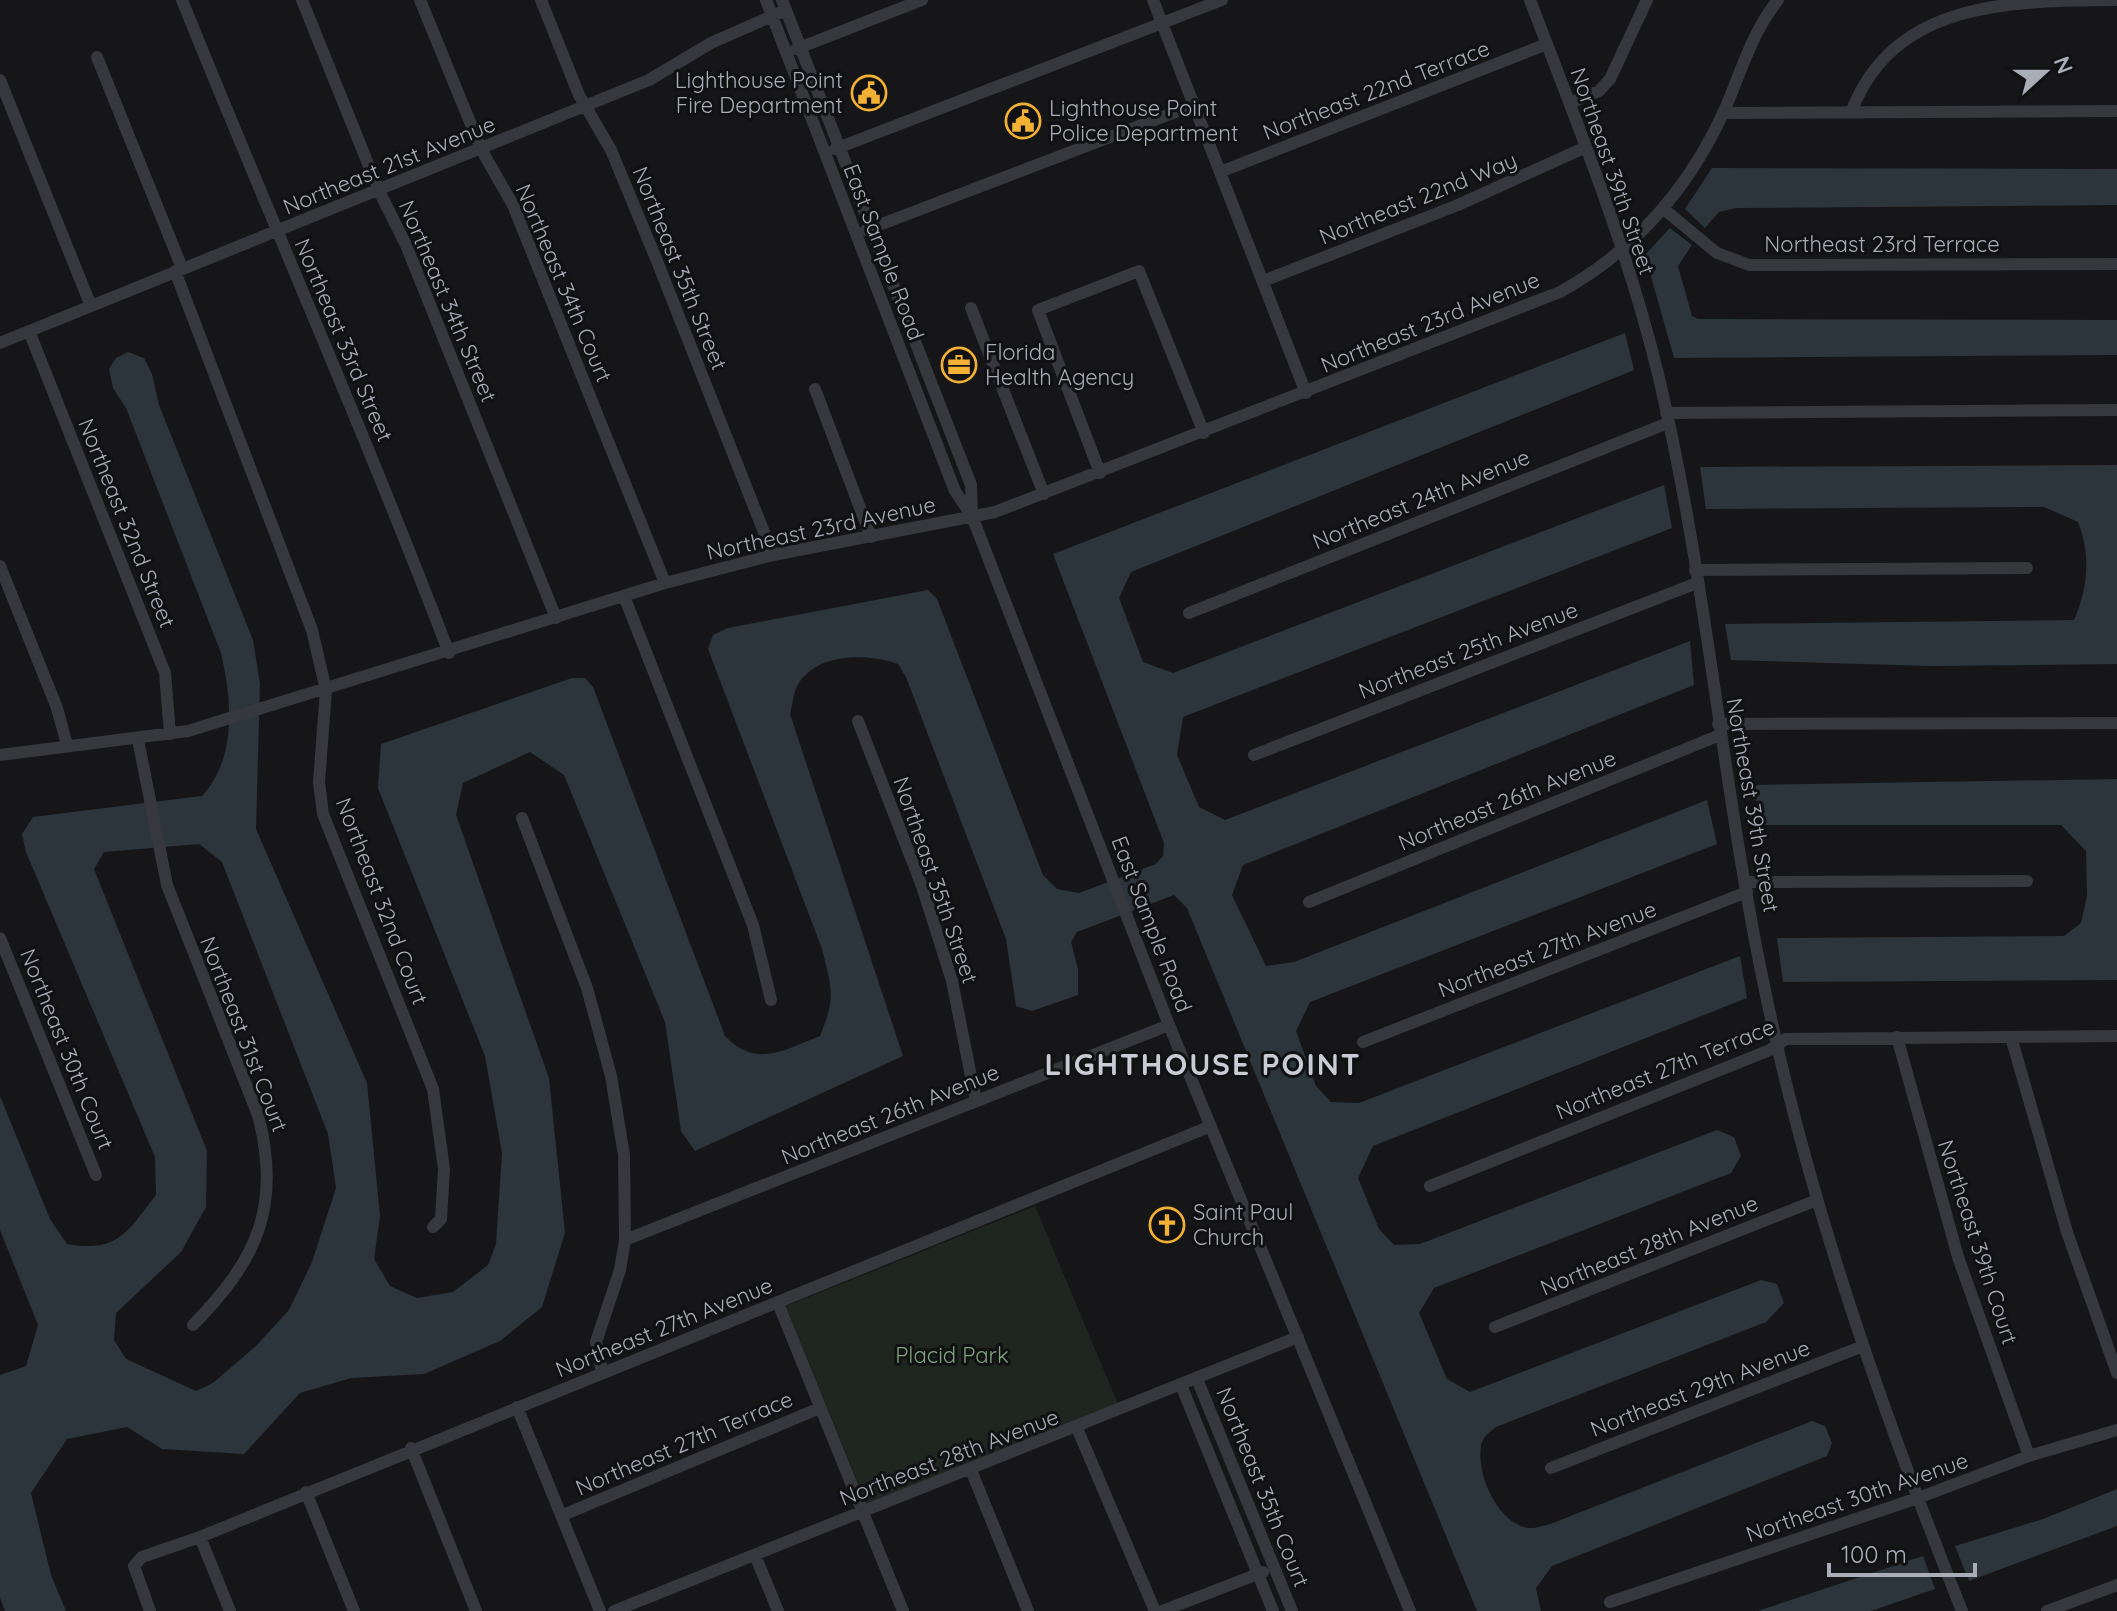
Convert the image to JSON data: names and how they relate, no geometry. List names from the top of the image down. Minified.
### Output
{"streets":{"street":["Northeast 22nd Terrace","Northeast 21st Avenue","Northeast 39th Street","Northeast 22nd Way","Northeast 23rd Terrace","East Sample Road","Northeast 35th Street","Northeast 34th Court","Northeast 34th Street","Northeast 23rd Avenue","Northeast 33rd Street","Northeast 24th Avenue","Northeast 32nd Street","Northeast 25th Avenue","Northeast 26th Avenue","Northeast 32nd Court","Northeast 27th Avenue","Northeast 31st Court","Northeast 30th Court","Northeast 27th Terrace","Northeast 39th Court","Northeast 28th Avenue","Northeast 29th Avenue","Northeast 35th Court","Northeast 30th Avenue"]},"crossings":[["Northeast 22nd Terrace","Northeast 39th Street"],["Northeast 21st Avenue","East Sample Road"],["Northeast 21st Avenue","Northeast 35th Street"],["Northeast 21st Avenue","Northeast 34th Court"],["Northeast 21st Avenue","Northeast 34th Street"],["Northeast 21st Avenue","Northeast 33rd Street"],["Northeast 21st Avenue","Northeast 32nd Street"],["Northeast 21st Avenue","Northeast 32nd Court"],["Northeast 39th Street","Northeast 22nd Way"],["Northeast 39th Street","Northeast 23rd Avenue"],["Northeast 39th Street","Northeast 24th Avenue"],["Northeast 39th Street","Northeast 25th Avenue"],["Northeast 39th Street","Northeast 26th Avenue"],["Northeast 39th Street","Northeast 27th Avenue"],["Northeast 39th Street","Northeast 27th Terrace"],["Northeast 39th Street","Northeast 28th Avenue"],["Northeast 39th Street","Northeast 29th Avenue"],["Northeast 39th Street","Northeast 30th Avenue"],["Northeast 23rd Terrace","Northeast 23rd Avenue"],["East Sample Road","Northeast 23rd Avenue"],["East Sample Road","Northeast 26th Avenue"],["East Sample Road","Northeast 27th Avenue"],["East Sample Road","Northeast 28th Avenue"],["Northeast 35th Street","Northeast 23rd Avenue"],["Northeast 35th Street","Northeast 26th Avenue"],["Northeast 34th Court","Northeast 23rd Avenue"],["Northeast 34th Street","Northeast 23rd Avenue"],["Northeast 23rd Avenue","Northeast 33rd Street"],["Northeast 23rd Avenue","Northeast 32nd Street"],["Northeast 23rd Avenue","Northeast 32nd Court"],["Northeast 23rd Avenue","Northeast 31st Court"],["Northeast 27th Terrace","Northeast 39th Court"],["Northeast 39th Court","Northeast 30th Avenue"],["Northeast 28th Avenue","Northeast 35th Court"]],"districts":["LIGHTHOUSE POINT"],"parks":["Placid Park"],"places":{"public building":["Lighthouse Point Fire Department","Lighthouse Point Police Department"],"office":["Florida Health Agency"],"church":["Saint Paul Church"]},"scale_bar":"100 m","north":"right"}
